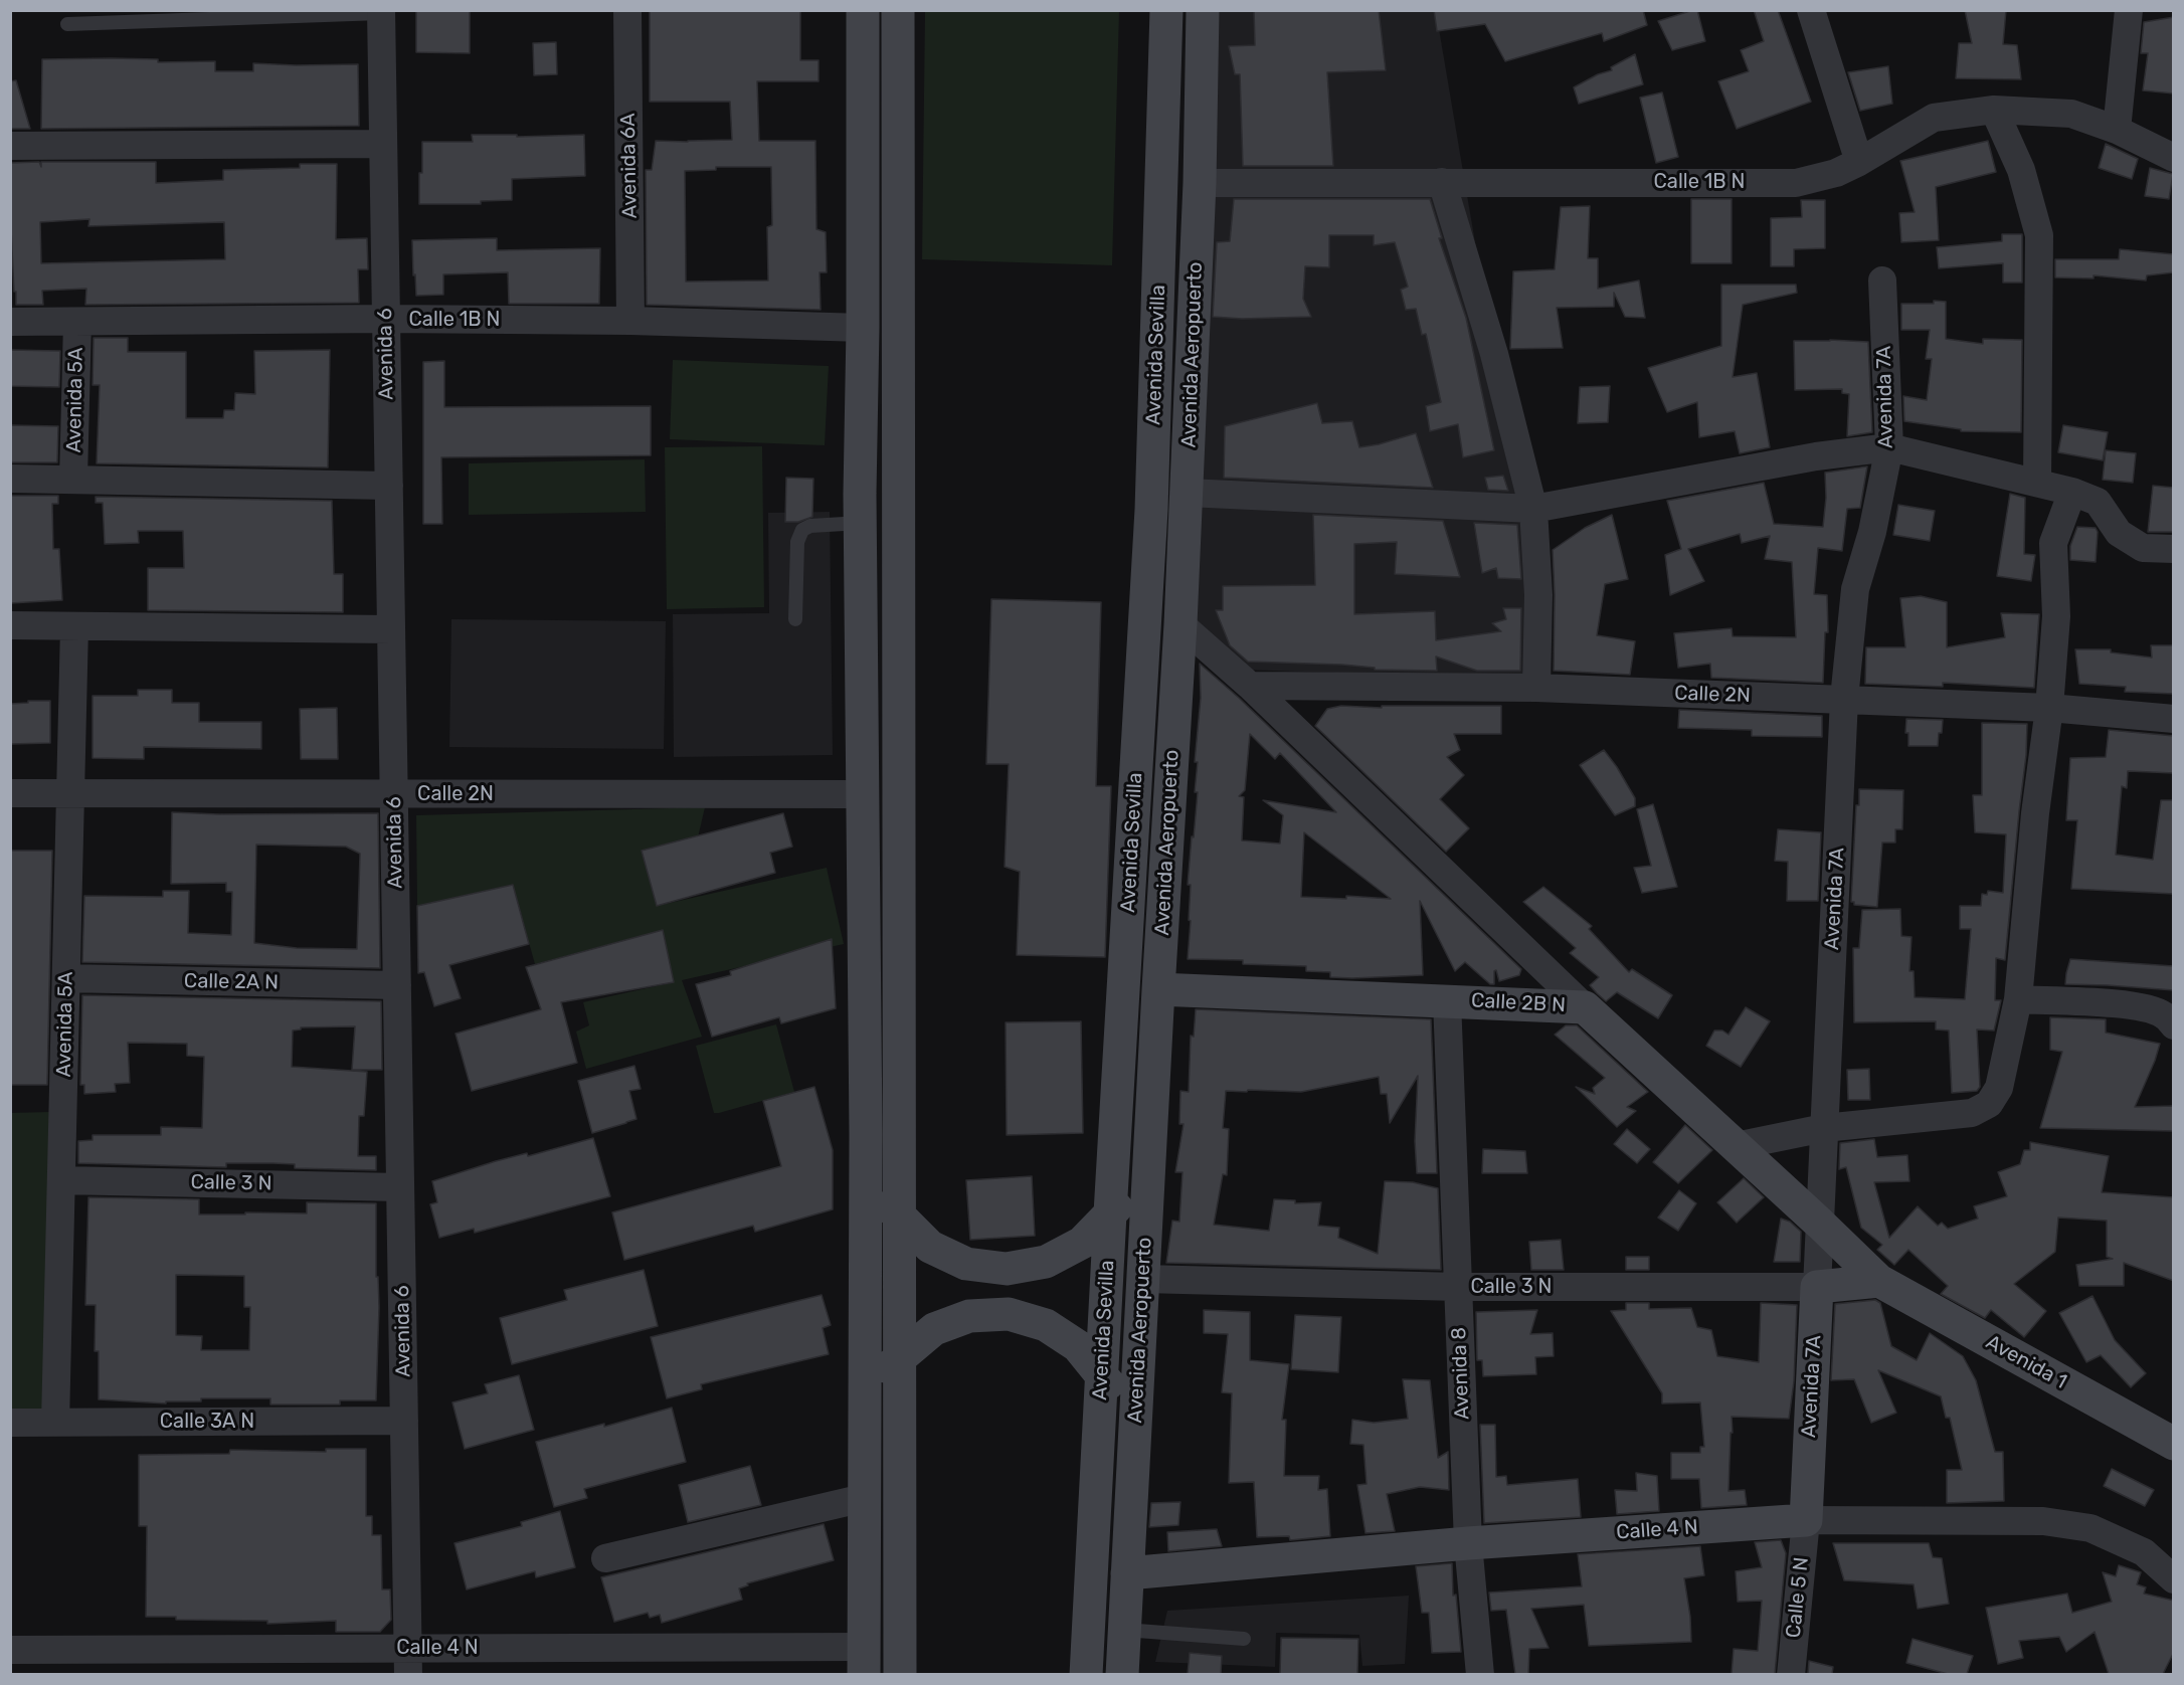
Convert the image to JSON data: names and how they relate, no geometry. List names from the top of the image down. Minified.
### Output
{"streets":{"street":["Avenida 6A","Calle 1B N","Avenida 6","Avenida Sevilla","Avenida Aeropuerto","Avenida 7A","Avenida 5A","Calle 2N","Calle 2A N","Calle 2B N","Calle 3 N","Avenida 1","Avenida 8","Calle 3A N","Calle 4 N","Calle 5 N"]},"crossings":[["Avenida 6A","Calle 1B N"],["Calle 1B N","Avenida 6"],["Calle 1B N","Avenida Aeropuerto"],["Calle 1B N","Avenida 5A"],["Avenida 6","Calle 2N"],["Avenida 6","Calle 2A N"],["Avenida 6","Calle 3 N"],["Avenida 6","Calle 3A N"],["Avenida 6","Calle 4 N"],["Avenida Aeropuerto","Calle 2B N"],["Avenida Aeropuerto","Calle 3 N"],["Avenida Aeropuerto","Calle 4 N"],["Avenida 7A","Calle 2N"],["Avenida 7A","Calle 2B N"],["Avenida 7A","Calle 3 N"],["Avenida 7A","Calle 4 N"],["Avenida 7A","Calle 5 N"],["Avenida 5A","Calle 2N"],["Avenida 5A","Calle 2A N"],["Avenida 5A","Calle 3 N"],["Avenida 5A","Calle 3A N"],["Calle 2B N","Calle 3 N"],["Calle 2B N","Avenida 1"],["Calle 2B N","Avenida 8"],["Calle 3 N","Avenida 1"],["Calle 3 N","Avenida 8"],["Avenida 8","Calle 4 N"],["Calle 4 N","Calle 5 N"]]}
